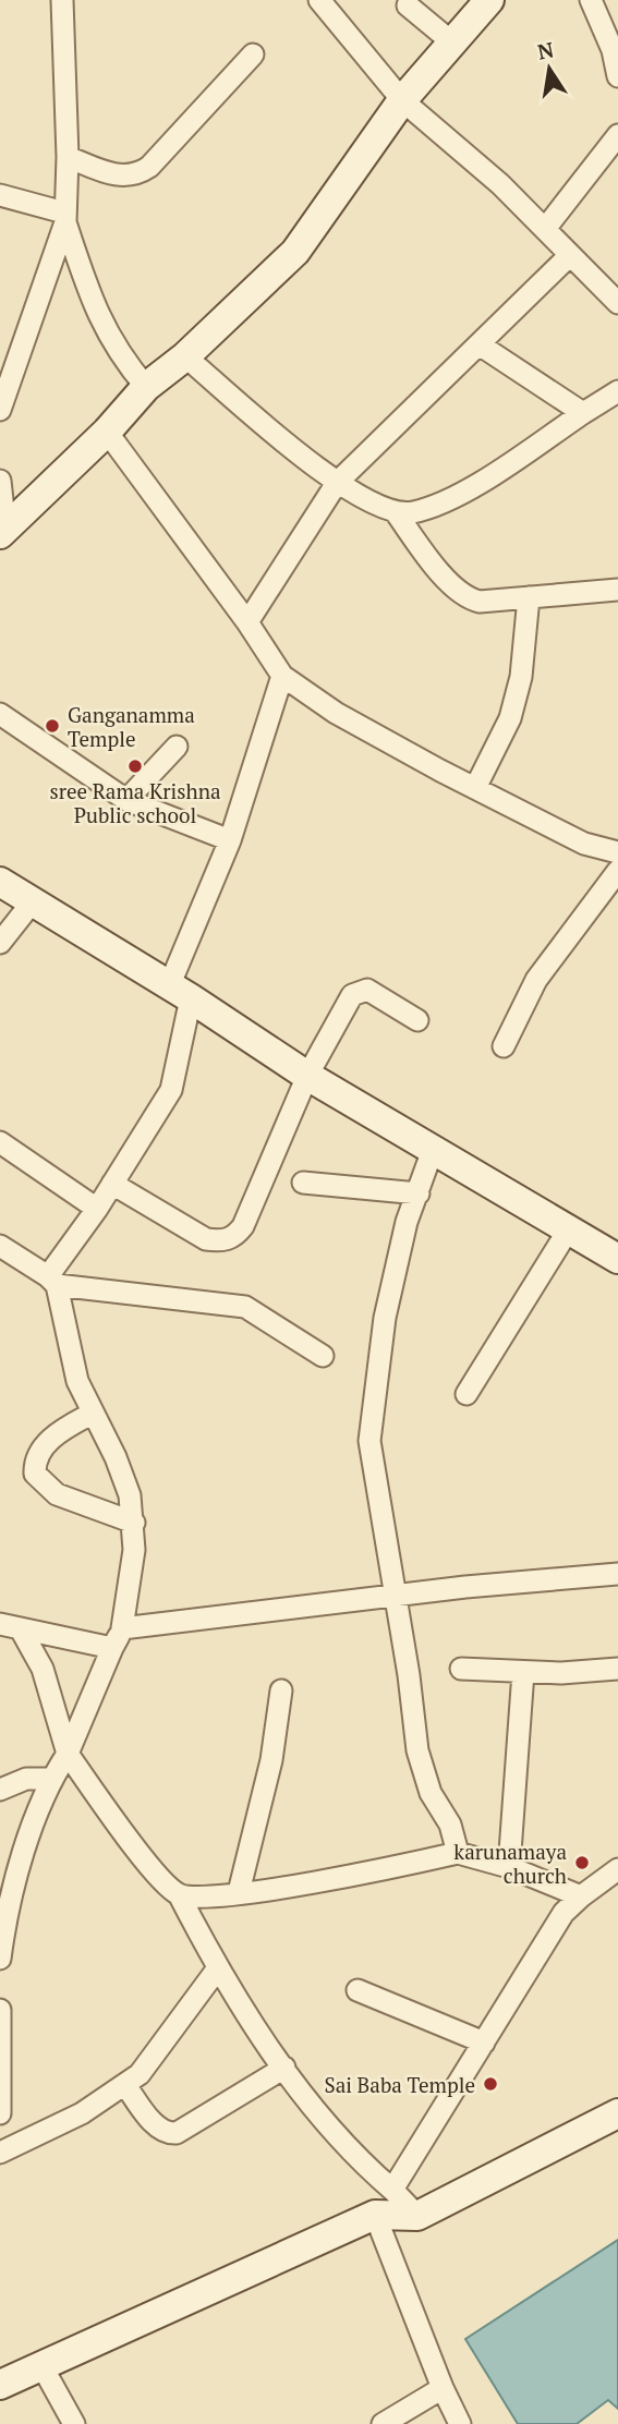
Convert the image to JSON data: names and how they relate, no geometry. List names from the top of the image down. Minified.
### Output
{"places":["Ganganamma Temple","sree Rama Krishna Public school","karunamaya church","Sai Baba Temple"],"north":"top"}
